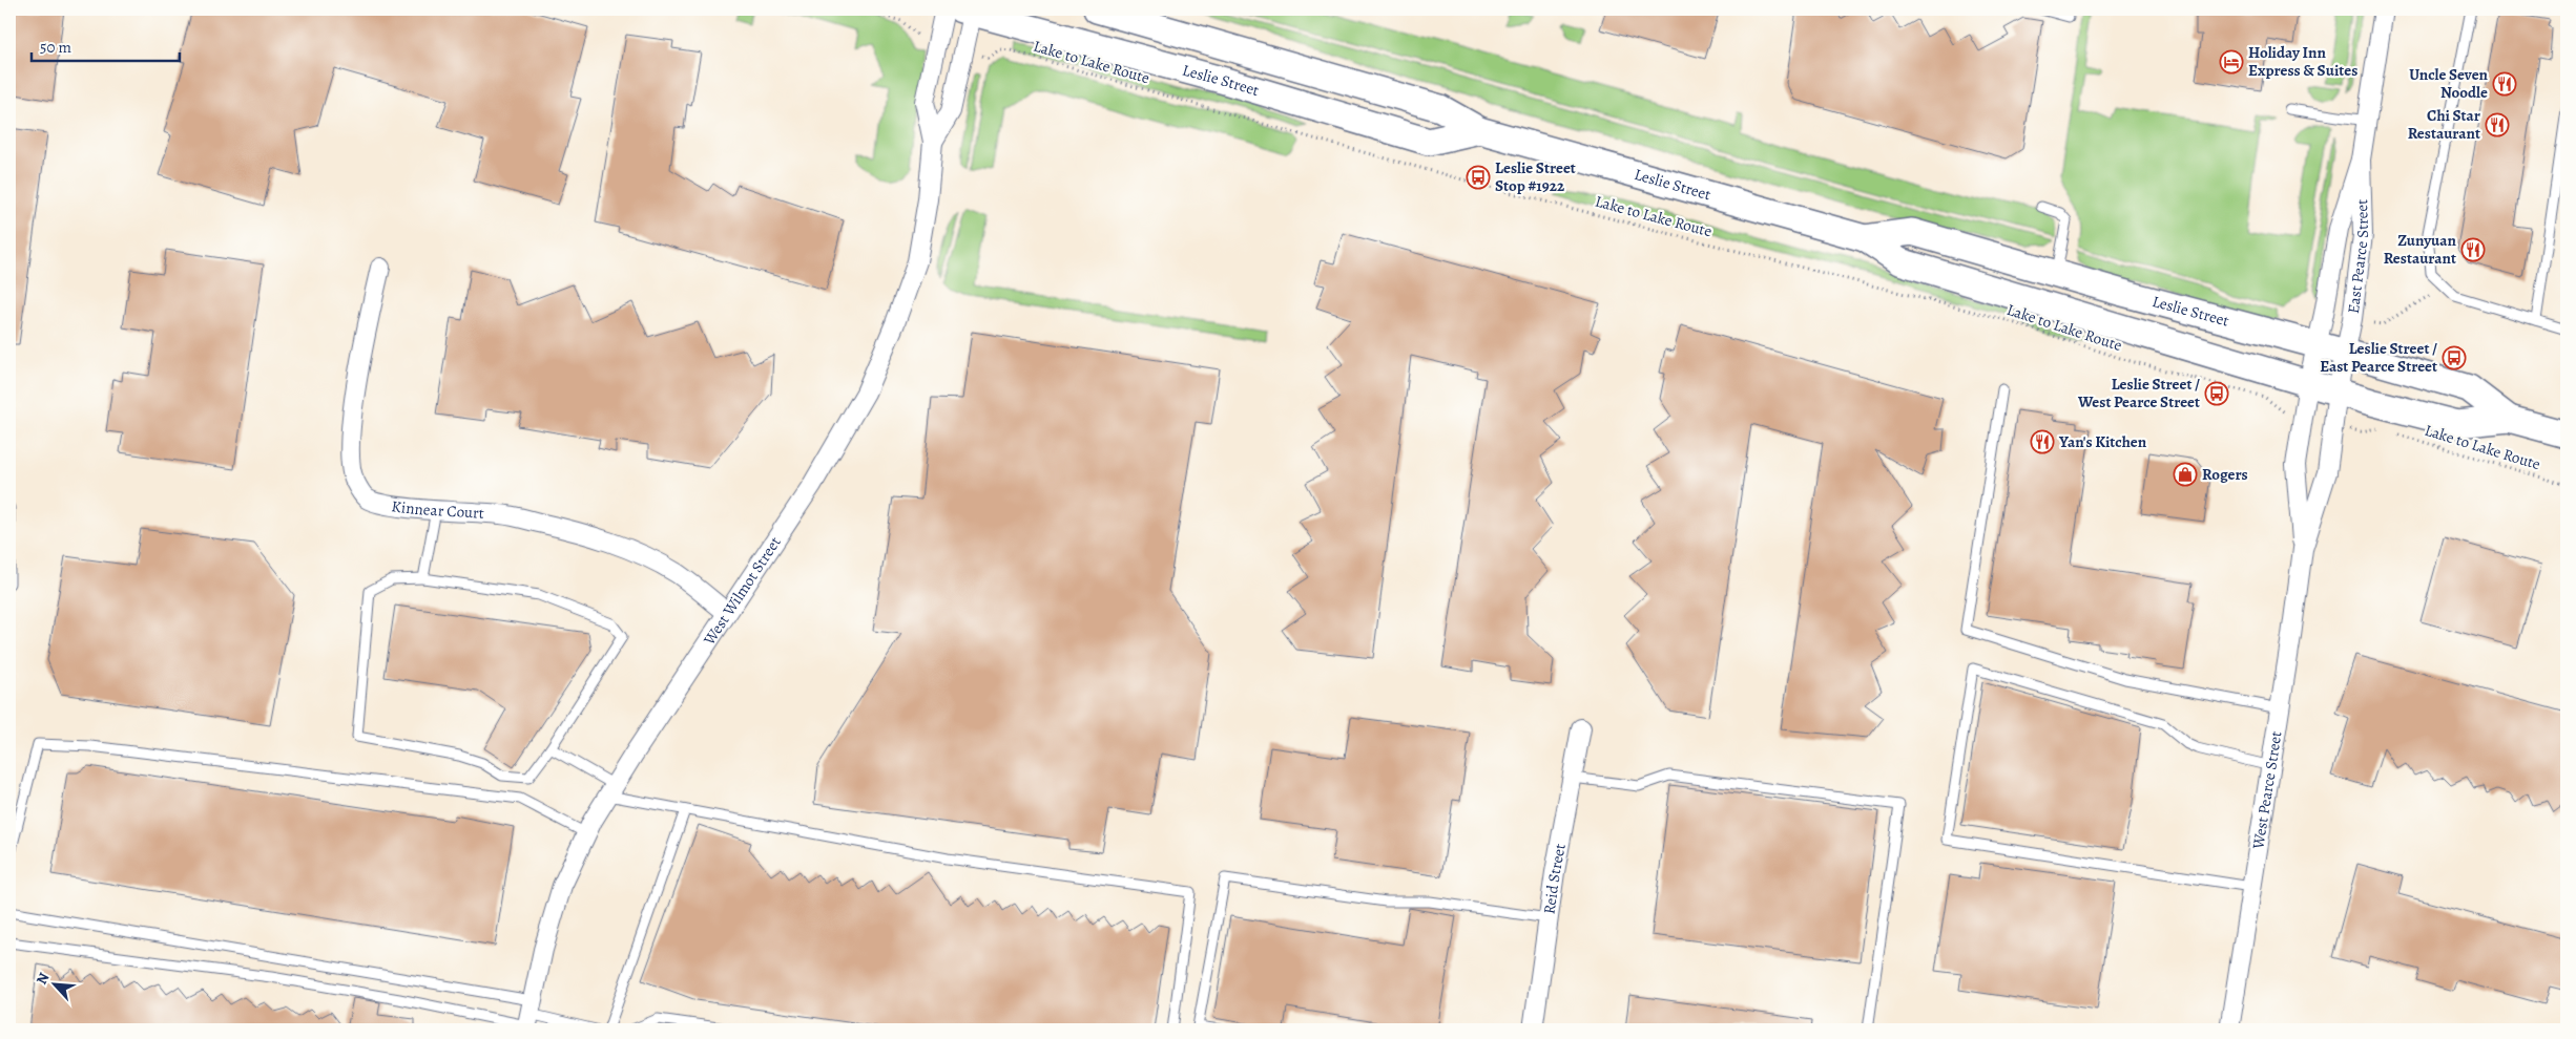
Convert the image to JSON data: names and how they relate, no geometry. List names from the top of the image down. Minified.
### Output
{"streets":{"main road":["Leslie Street"],"street":["East Pearce Street","Kinnear Court","West Wilmot Street","West Pearce Street","Reid Street"],"path":["Lake to Lake Route"]},"crossings":[["Leslie Street","East Pearce Street"],["Leslie Street","West Wilmot Street"],["Leslie Street","West Pearce Street"],["East Pearce Street","West Pearce Street"],["Kinnear Court","West Wilmot Street"]],"places":{"hotel":["Holiday Inn Express & Suites"],"restaurant":["Uncle Seven Noodle","Chi Star Restaurant","Zunyuan Restaurant","Yan's Kitchen"],"bus stop":["Leslie Street Stop #1922","Leslie Street / East Pearce Street","Leslie Street / West Pearce Street"],"shop":["Rogers"]},"scale_bar":"50 m","north":"top left"}
